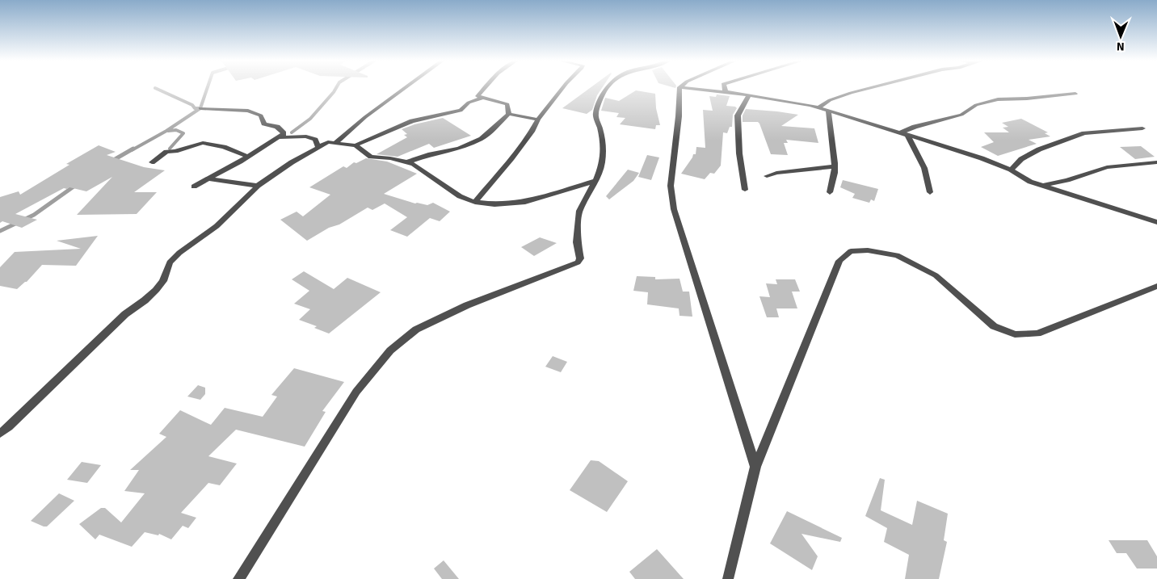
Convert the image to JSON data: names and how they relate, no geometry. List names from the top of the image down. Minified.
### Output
{"north":"bottom"}
